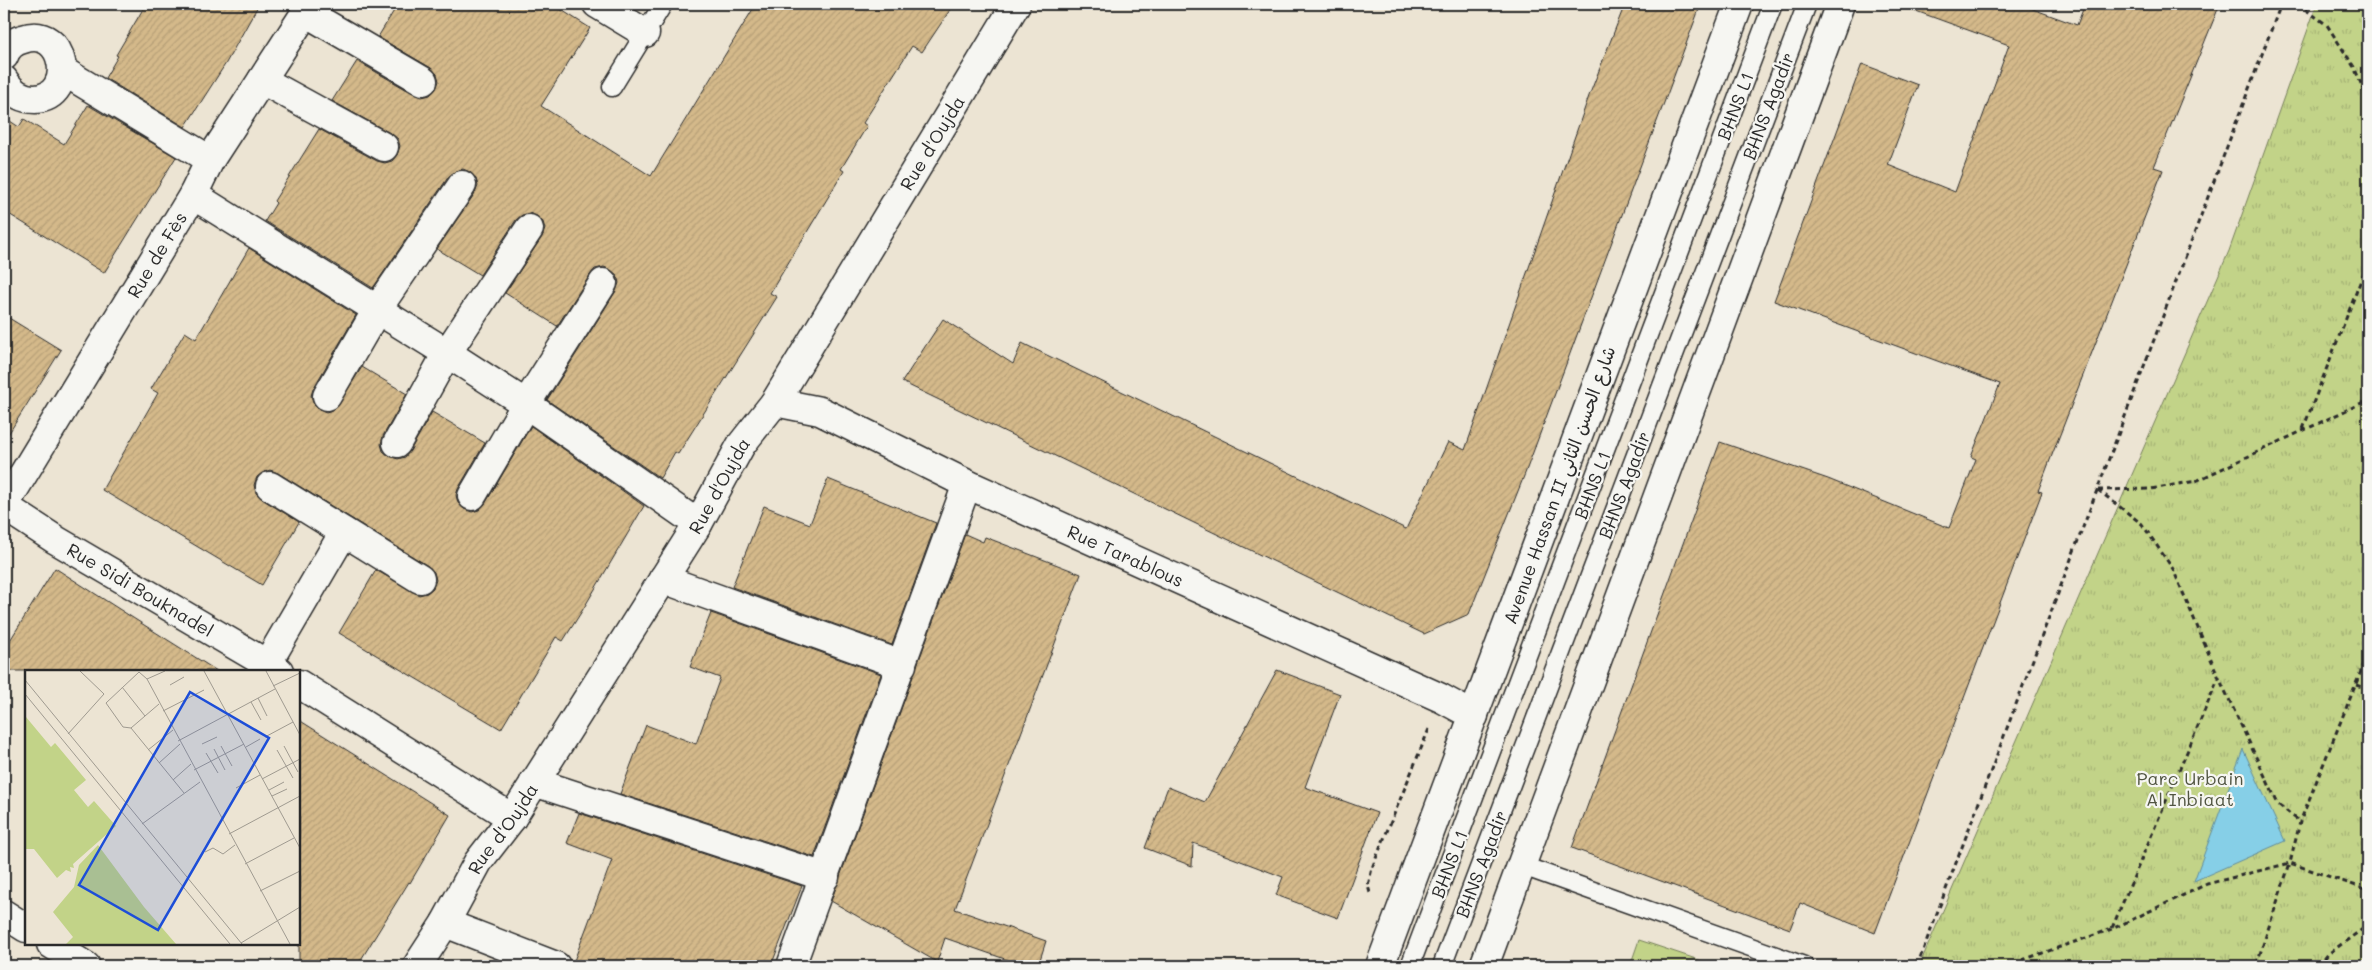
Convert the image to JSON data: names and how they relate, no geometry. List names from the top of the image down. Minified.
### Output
{"streets":{"street":["Rue d'Oujda","Rue de Fès","Avenue Hassan II شارع الحسن الثاني","Rue Tarablous","Rue Sidi Bouknadel"],"lane":["BHNS L1","BHNS Agadir"]},"crossings":[["Rue d'Oujda","Rue Tarablous"],["Rue de Fès","Rue Sidi Bouknadel"],["Avenue Hassan II شارع الحسن الثاني","Rue Tarablous"]],"parks":["Parc Urbain Al Inbiaat"]}
